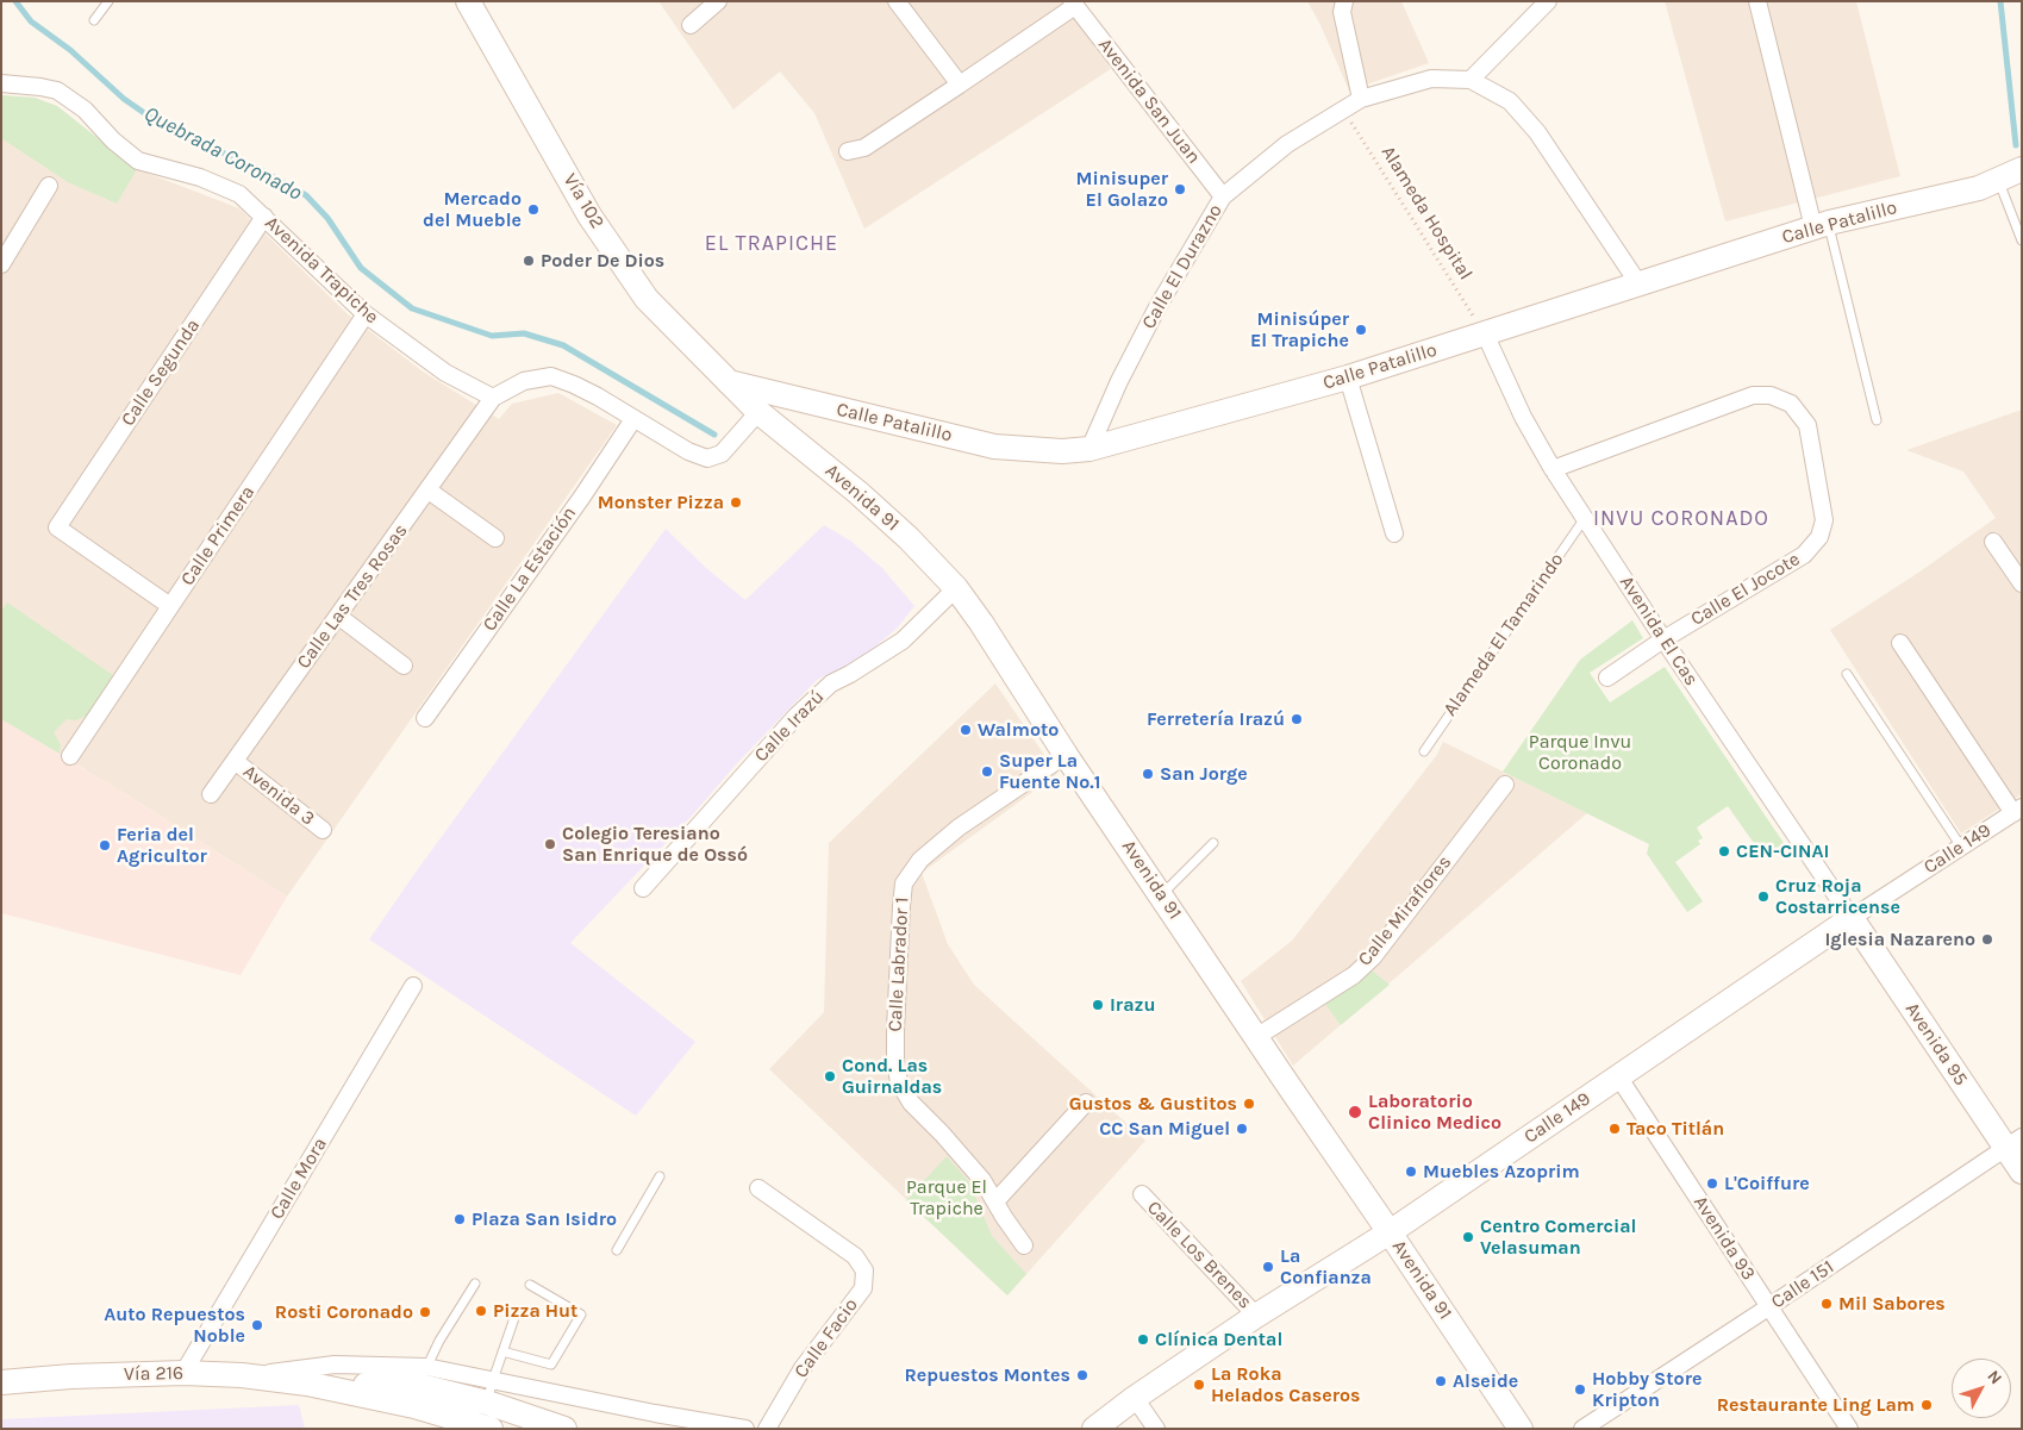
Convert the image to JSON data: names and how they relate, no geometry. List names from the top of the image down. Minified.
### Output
{"streets":{"main road":["Vía 102","Calle Patalillo","Avenida 91","Calle 149","Avenida 95","Vía 216"],"street":["Avenida San Juan","Calle El Durazno","Avenida Trapiche","Calle Segunda","Calle Primera","Calle La Estación","Calle El Jocote","Calle Las Tres Rosas","Avenida El Cas","Calle Irazú","Avenida 3","Calle Miraflores","Calle Labrador 1","Calle Mora","Avenida 93","Calle Los Brenes","Calle 151","Calle Facio"],"lane":["Alameda El Tamarindo"],"path":["Alameda Hospital"]},"crossings":[["Avenida San Juan","Calle El Durazno"],["Vía 102","Avenida 91"],["Alameda Hospital","Calle Patalillo"],["Alameda Hospital","Calle El Durazno"],["Alameda Hospital","Avenida El Cas"],["Calle Patalillo","Calle El Durazno"],["Calle Patalillo","Avenida 91"],["Calle Patalillo","Avenida El Cas"],["Avenida Trapiche","Calle Segunda"],["Avenida Trapiche","Calle Primera"],["Avenida Trapiche","Calle Las Tres Rosas"],["Calle Segunda","Calle Primera"],["Avenida 91","Calle Irazú"],["Avenida 91","Calle 149"],["Avenida 91","Calle Miraflores"],["Avenida 91","Calle Labrador 1"],["Calle El Jocote","Avenida El Cas"],["Calle Las Tres Rosas","Avenida 3"],["Avenida El Cas","Alameda El Tamarindo"],["Avenida El Cas","Calle 149"],["Avenida El Cas","Avenida 95"],["Calle 149","Avenida 95"],["Calle 149","Avenida 93"],["Calle 149","Calle Los Brenes"],["Avenida 95","Calle 151"],["Calle Mora","Vía 216"],["Avenida 93","Calle 151"]],"districts":["EL TRAPICHE","INVU CORONADO"],"water":["Quebrada Coronado"],"parks":["Parque Invu Coronado","Parque El Trapiche"],"places":["Minisuper El Golazo","Mercado del Mueble","Poder De Dios","Minisúper El Trapiche","Monster Pizza","Ferretería Irazú","Walmoto","Super La Fuente No.1","San Jorge","Colegio Teresiano San Enrique de Ossó","Feria del Agricultor","CEN-CINAI","Cruz Roja Costarricense","Iglesia Nazareno","Irazu","Cond. Las Guirnaldas","Gustos & Gustitos","Laboratorio Clinico Medico","CC San Miguel","Taco Titlán","Muebles Azoprim","L'Coiffure","Plaza San Isidro","Centro Comercial Velasuman","La Confianza","Mil Sabores","Pizza Hut","Rosti Coronado","Auto Repuestos Noble","Clínica Dental","Repuestos Montes","Alseide","La Roka Helados Caseros","Hobby Store Kripton","Restaurante Ling Lam"],"north":"top right"}
